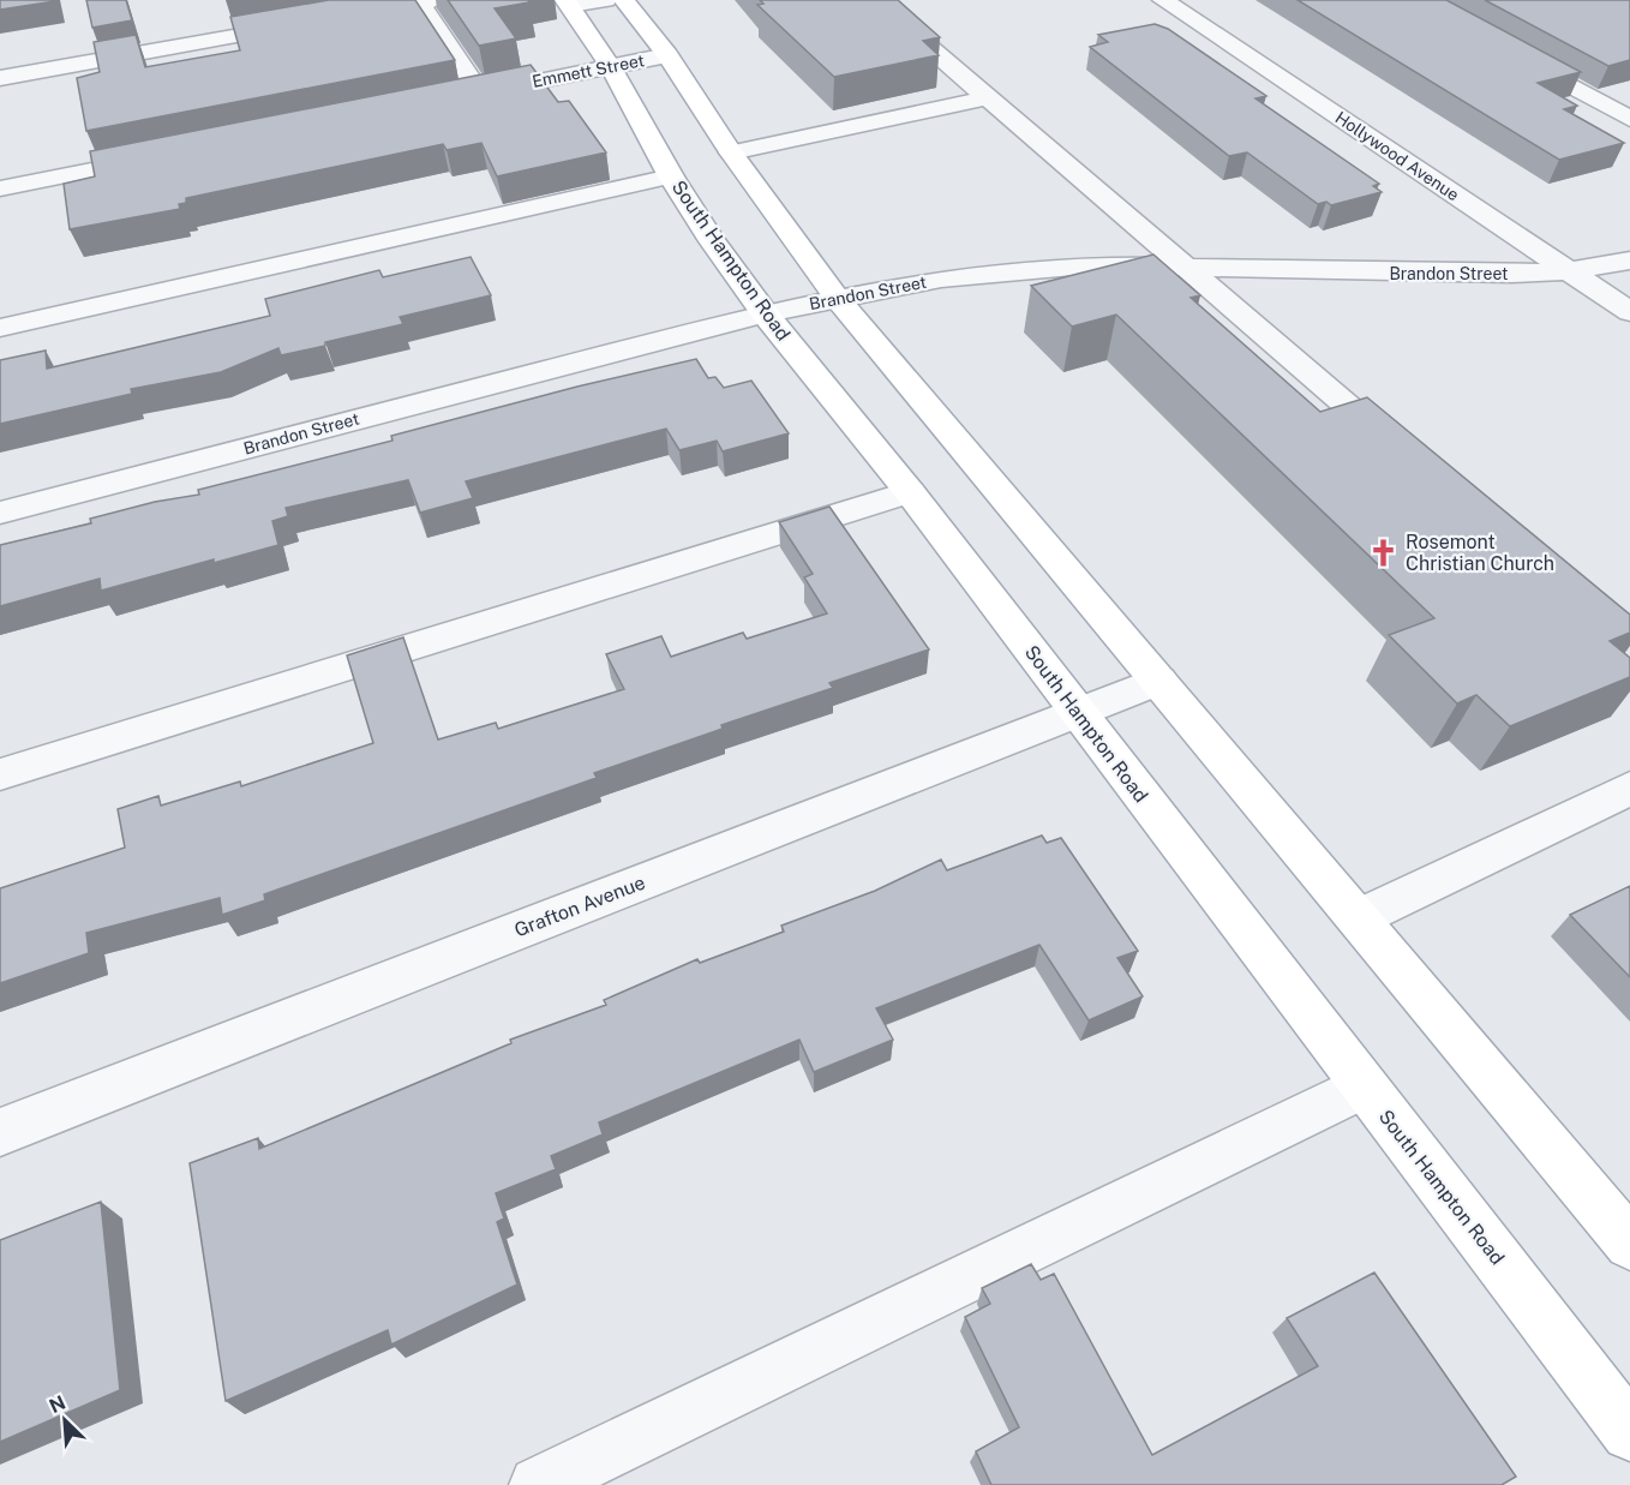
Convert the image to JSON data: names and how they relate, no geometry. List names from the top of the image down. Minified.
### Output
{"streets":{"main road":["South Hampton Road"],"street":["Emmett Street","Hollywood Avenue","Brandon Street","Grafton Avenue"]},"crossings":[["Emmett Street","South Hampton Road"],["Hollywood Avenue","Brandon Street"],["South Hampton Road","Brandon Street"],["South Hampton Road","Grafton Avenue"]],"places":{"church":["Rosemont Christian Church"]},"north":"top left"}
